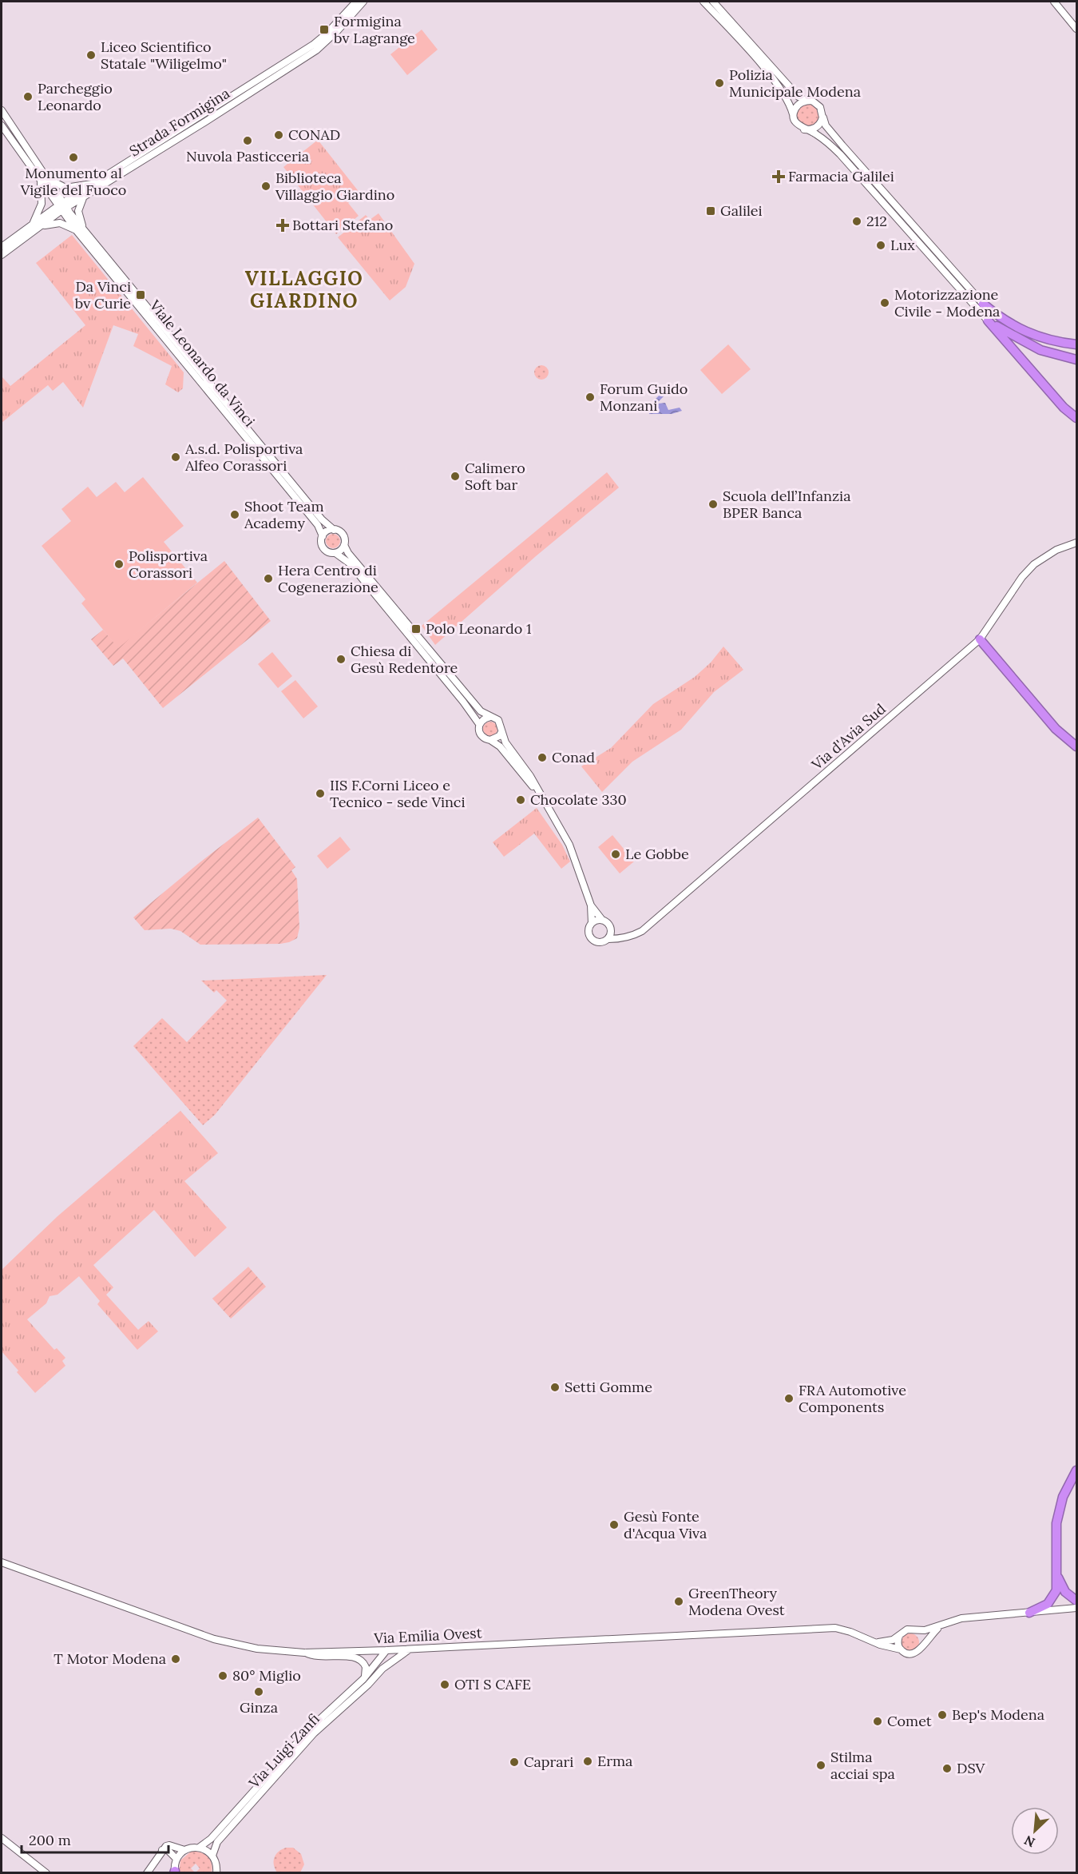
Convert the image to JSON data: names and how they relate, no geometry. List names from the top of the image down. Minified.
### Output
{"streets":{"street":["Strada Formigina","Viale Leonardo da Vinci","Via d'Avia Sud","Via Emilia Ovest","Via Luigi Zanfi"]},"crossings":[["Strada Formigina","Viale Leonardo da Vinci"],["Via Emilia Ovest","Via Luigi Zanfi"]],"districts":["VILLAGGIO GIARDINO"],"places":{"transit":["Formigina bv Lagrange","Galilei","Da Vinci bv Curie","Polo Leonardo 1"],"other":["Liceo Scientifico Statale \"Wiligelmo\"","Polizia Municipale Modena","Parcheggio Leonardo","CONAD","Nuvola Pasticceria","Monumento al Vigile del Fuoco","Biblioteca Villaggio Giardino","212","Lux","Motorizzazione Civile - Modena","Forum Guido Monzani","A.s.d. Polisportiva Alfeo Corassori","Calimero Soft bar","Scuola dell’Infanzia BPER Banca","Shoot Team Academy","Polisportiva Corassori","Hera Centro di Cogenerazione","Chiesa di Gesù Redentore","Conad","IIS F.Corni Liceo e Tecnico - sede Vinci","Chocolate 330","Le Gobbe","Setti Gomme","FRA Automotive Components","Gesù Fonte d'Acqua Viva","GreenTheory Modena Ovest","T Motor Modena","80° Miglio","OTI S CAFE","Ginza","Bep's Modena","Comet","Erma","Caprari","Stilma acciai spa","DSV"],"health":["Farmacia Galilei","Bottari Stefano"]},"scale_bar":"200 m","north":"bottom left"}
